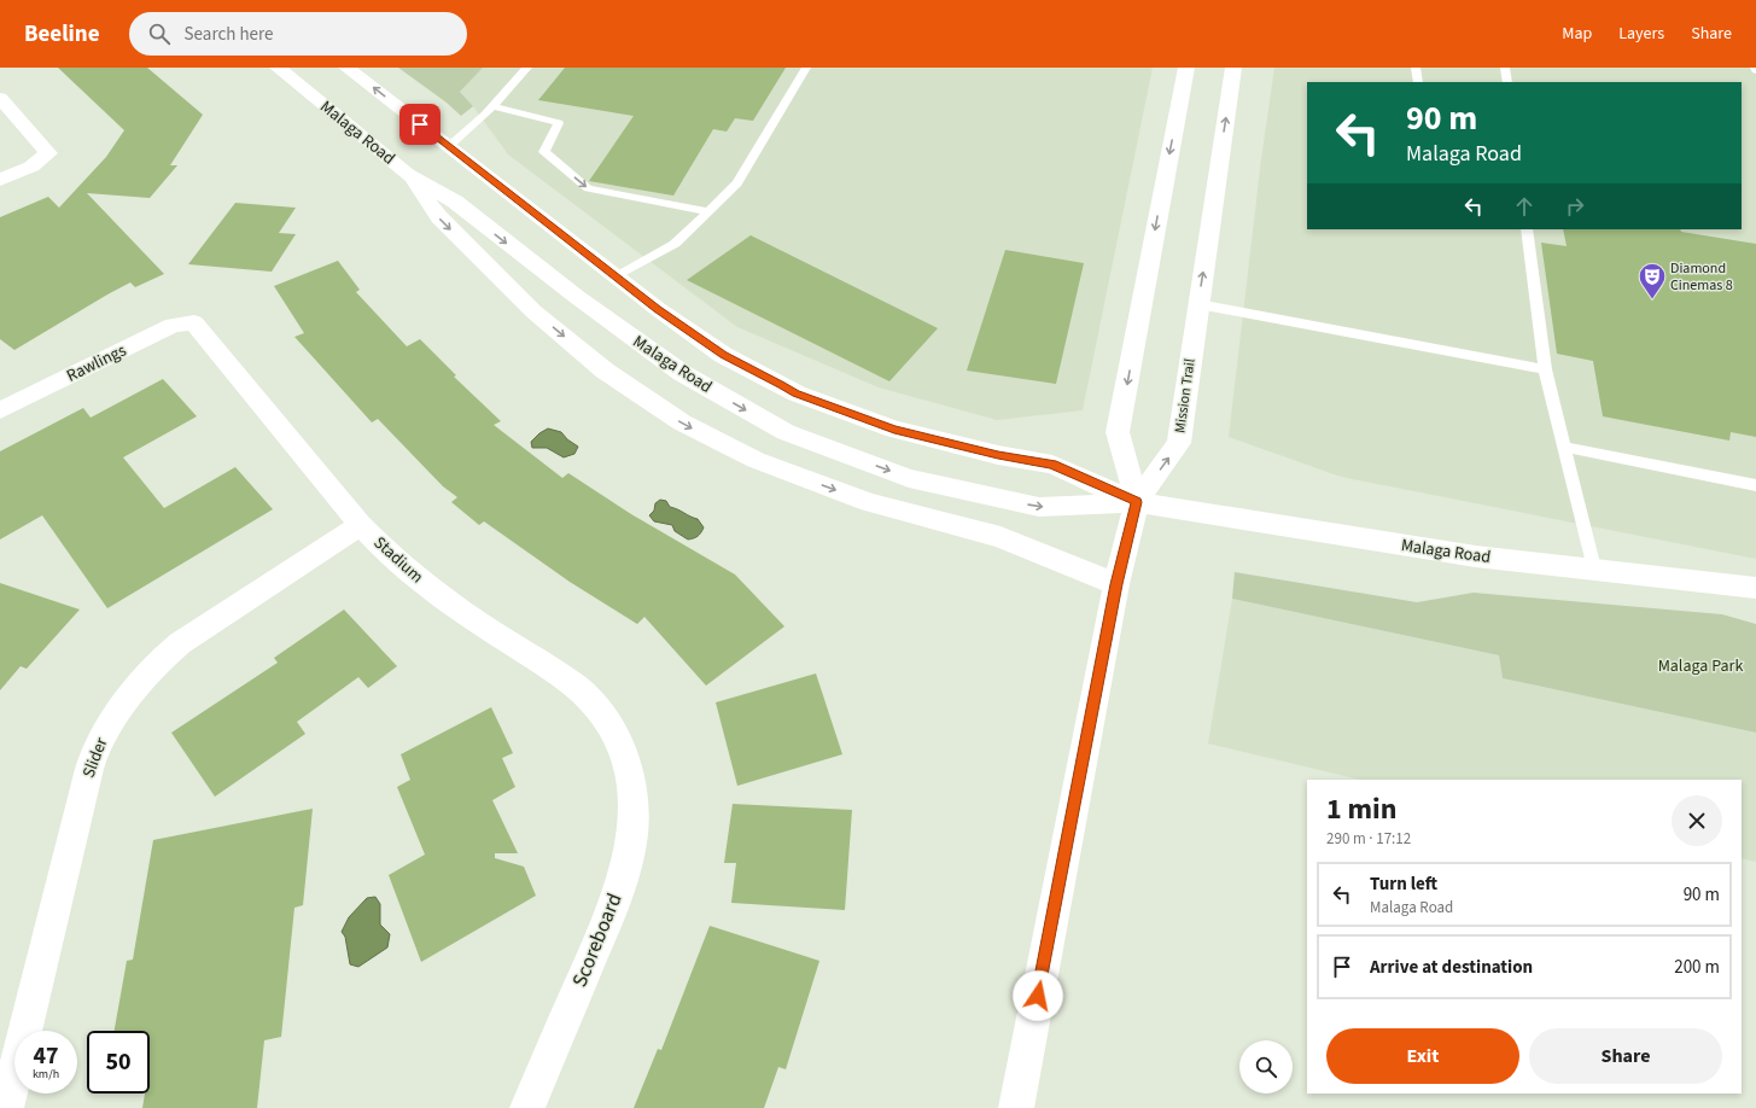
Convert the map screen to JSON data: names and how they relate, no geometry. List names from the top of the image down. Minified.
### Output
{"streets":{"street":["Malaga Road","Rawlings","Mission Trail","Stadium","Slider","Scoreboard"]},"crossings":[["Malaga Road","Mission Trail"],["Rawlings","Stadium"],["Stadium","Slider"],["Stadium","Scoreboard"]],"parks":["Malaga Park"],"places":{"theatre":["Diamond Cinemas 8"]},"page":{"header":"Beeline","search":"Search here","nav":["Map","Layers","Share"],"turn":["90 m","Malaga Road"],"heading":["1 min","290 m · 17:12"],"list":[{"name":"Turn left","note":"Malaga Road","value":"90 m"},{"name":"Arrive at destination","value":"200 m"}],"buttons":["Exit","Share"],"speed":"47 km/h","limit":"50"}}
